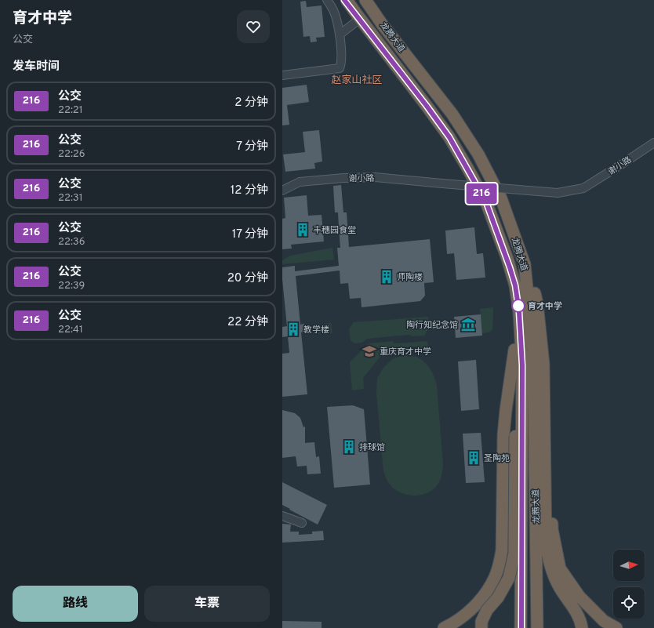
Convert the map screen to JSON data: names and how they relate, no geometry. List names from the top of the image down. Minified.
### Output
{"streets":{"highway":["龙腾大道"],"street":["谢小路"]},"districts":["赵家山社区"],"places":{"building":["丰穗园食堂","师陶楼","教学楼","排球馆","圣陶苑"],"other":["育才中学"],"museum":["陶行知纪念馆"],"school or university":["重庆育才中学"]},"lines":["bus line 216"],"north":"right","page":{"heading":[["育才中学","公交"],"发车时间"],"on_map":"216","list":[{"mark":"216","name":"公交","note":"22:21","value":"2 分钟"},{"mark":"216","name":"公交","note":"22:26","value":"7 分钟"},{"mark":"216","name":"公交","note":"22:31","value":"12 分钟"},{"mark":"216","name":"公交","note":"22:36","value":"17 分钟"},{"mark":"216","name":"公交","note":"22:39","value":"20 分钟"},{"mark":"216","name":"公交","note":"22:41","value":"22 分钟"}],"buttons":["路线","车票"]}}
